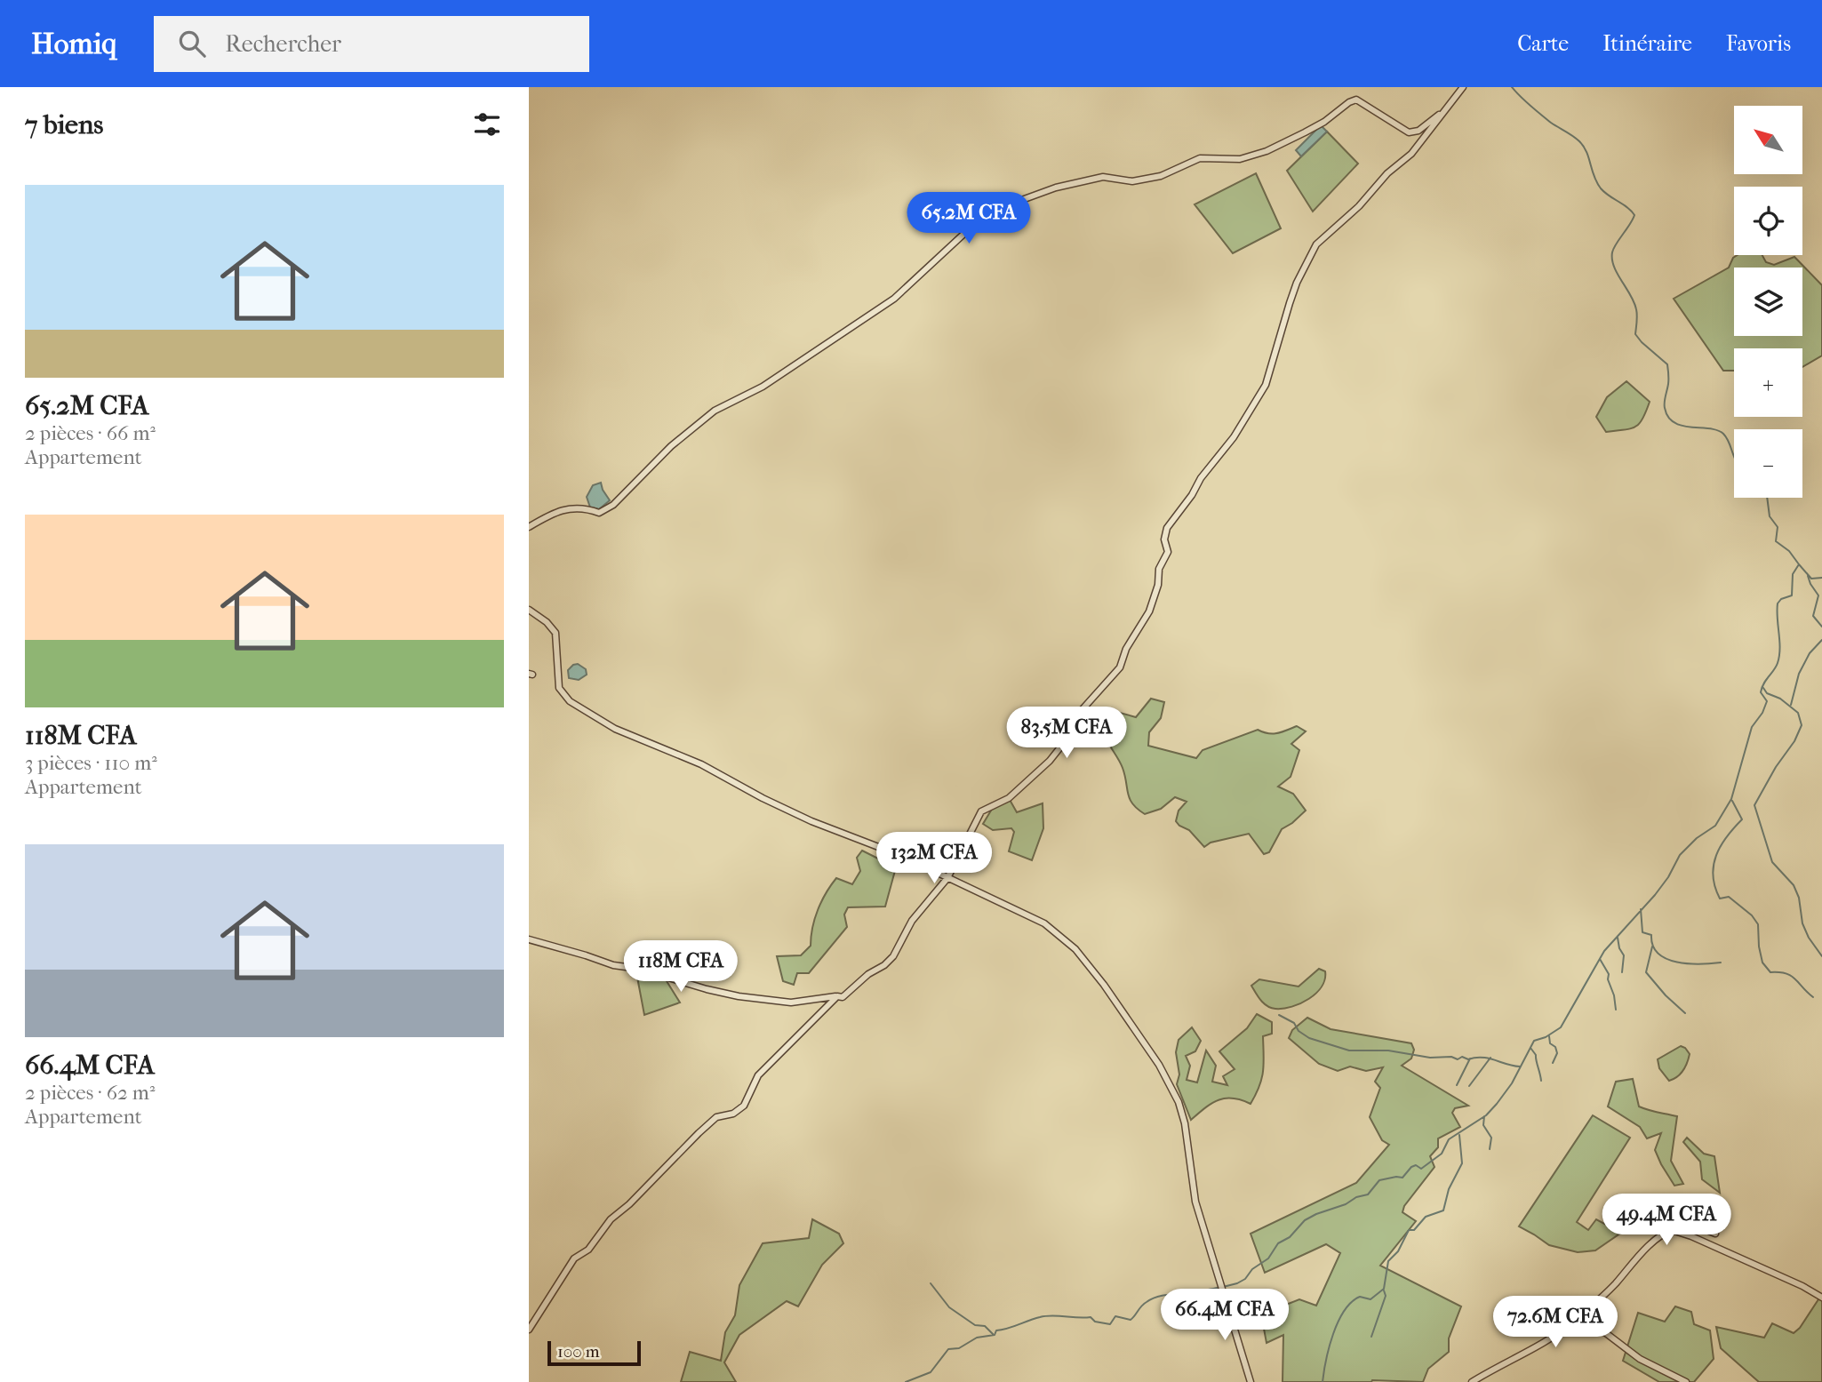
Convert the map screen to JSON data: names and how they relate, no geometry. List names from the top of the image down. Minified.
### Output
{"scale_bar":"100 m","north":"top left","page":{"header":"Homiq","search":"Rechercher","nav":["Carte","Itinéraire","Favoris"],"heading":"7 biens","map_buttons":["+","−"],"list":[{"name":"65.2M CFA","note":"2 pièces · 66 m² · Appartement"},{"name":"118M CFA","note":"3 pièces · 110 m² · Appartement"},{"name":"66.4M CFA","note":"2 pièces · 62 m² · Appartement"}],"price":["65.2M CFA","83.5M CFA","132M CFA","118M CFA","49.4M CFA","66.4M CFA","72.6M CFA"],"scale":"100 m"}}
